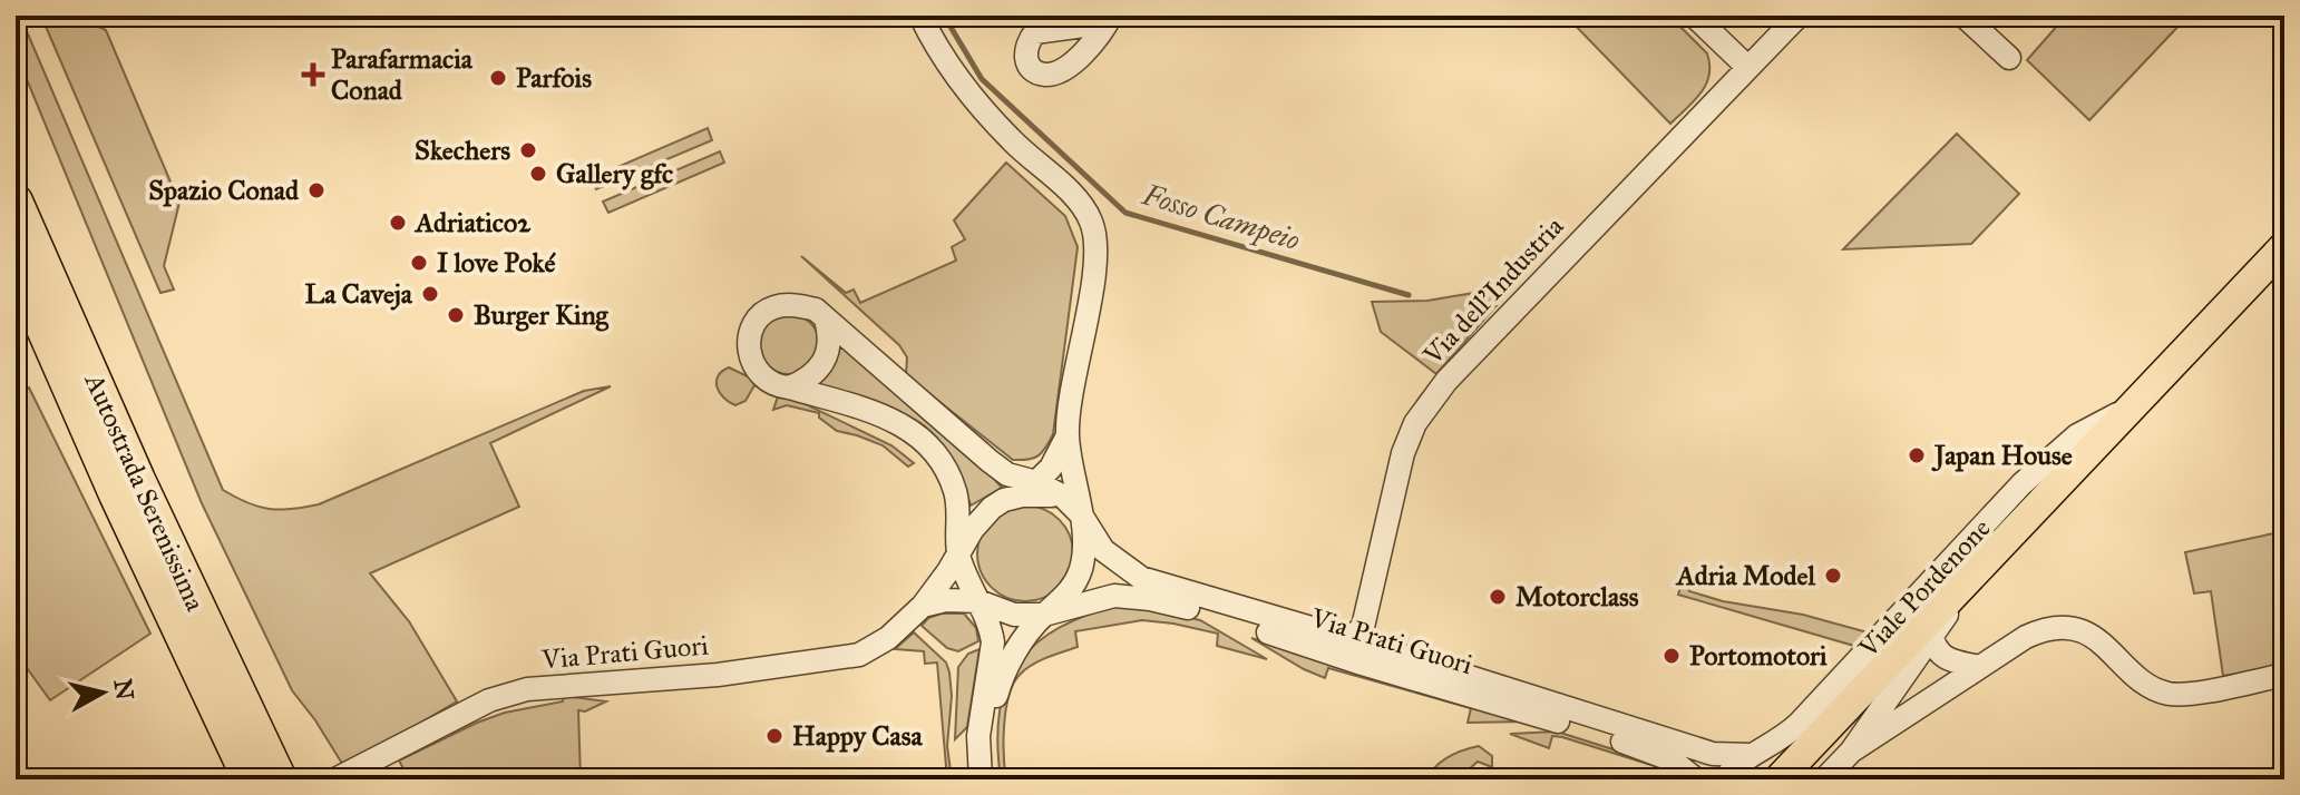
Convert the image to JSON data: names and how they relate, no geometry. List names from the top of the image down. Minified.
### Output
{"streets":{"highway":["Autostrada Serenissima"],"main road":["Viale Pordenone"],"street":["Via dell'Industria","Via Prati Guori"]},"crossings":[["Via dell'Industria","Via Prati Guori"],["Viale Pordenone","Via Prati Guori"]],"water":["Fosso Campeio"],"places":{"health":["Parafarmacia Conad"],"other":["Parfois","Skechers","Gallery gfc","Spazio Conad","Adriatico2","I love Poké","La Caveja","Burger King","Japan House","Adria Model","Motorclass","Portomotori","Happy Casa"]},"north":"right"}
